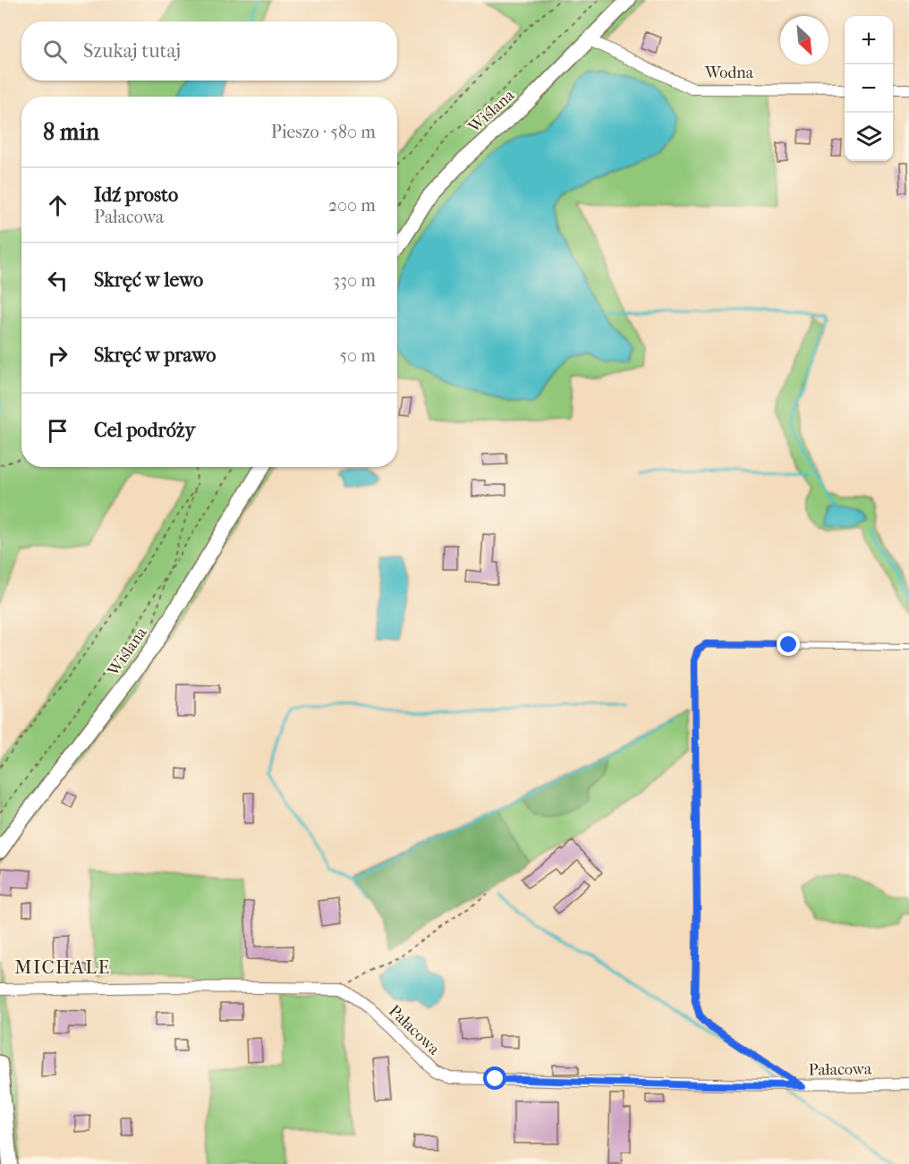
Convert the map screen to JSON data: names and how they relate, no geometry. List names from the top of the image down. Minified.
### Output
{"streets":{"street":["Wodna","Wiślana","Pałacowa"]},"crossings":[["Wodna","Wiślana"]],"districts":["MICHALE"],"north":"bottom right","page":{"map_buttons":["+","−"],"search":"Szukaj tutaj","heading":["8 min","Pieszo · 580 m"],"list":[["Idź prosto","Pałacowa","200 m"],["Skręć w lewo","330 m"],["Skręć w prawo","50 m"],"Cel podróży"]}}
